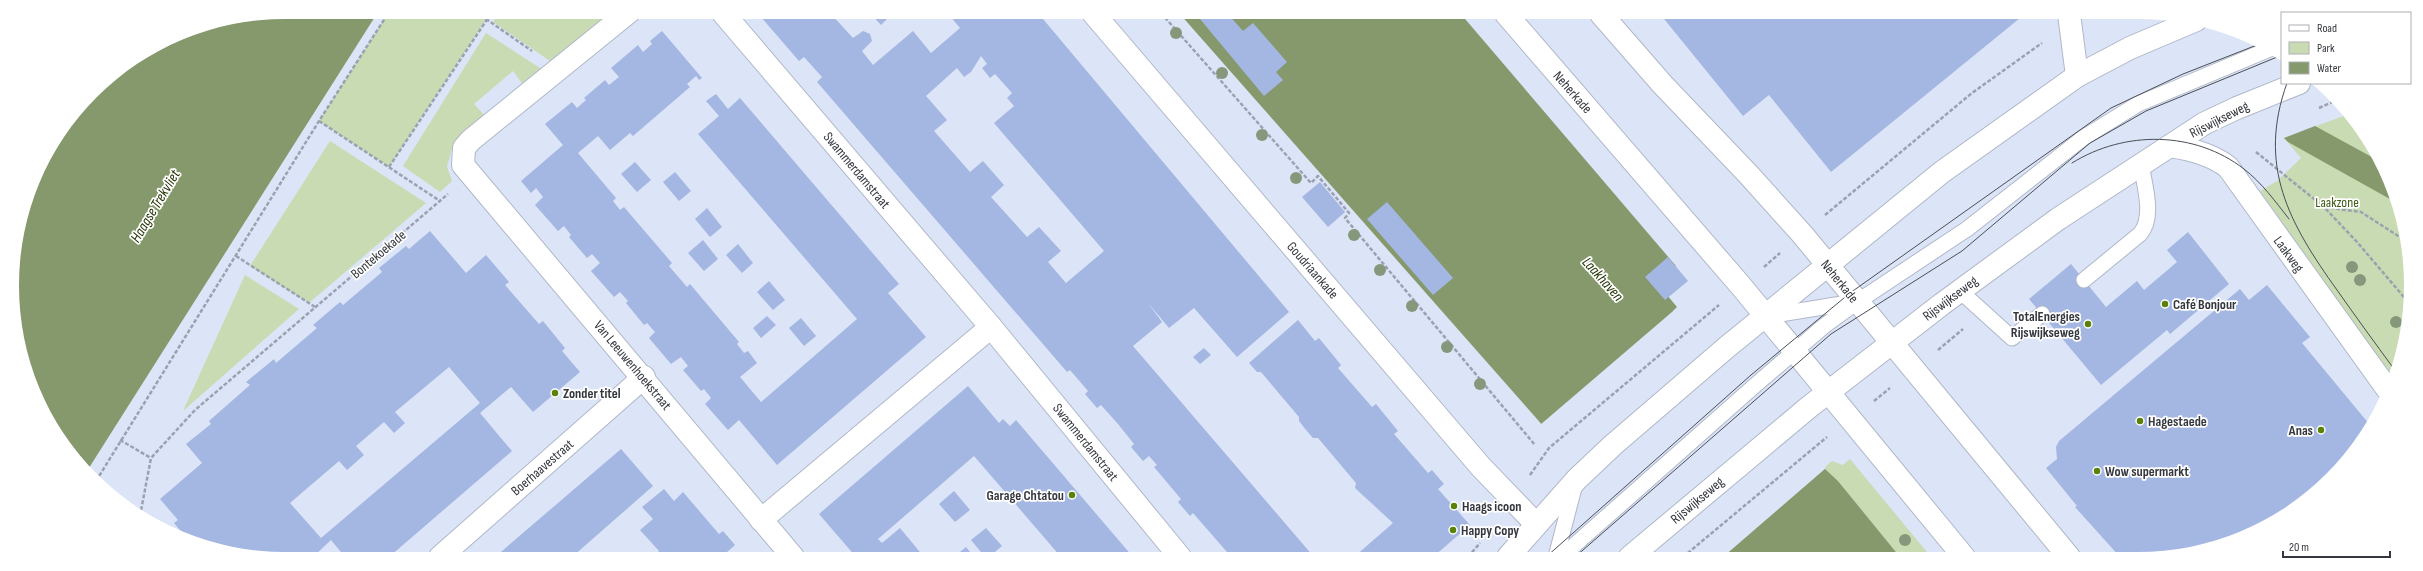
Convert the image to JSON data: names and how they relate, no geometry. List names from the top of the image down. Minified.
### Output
{"streets":{"main road":["Neherkade","Rijswijkseweg","Swammerdamstraat","Laakweg","Goudriaankade","Van Leeuwenhoekstraat","Boerhaavestraat"],"path":["Bontekoekade"]},"crossings":[["Neherkade","Rijswijkseweg"],["Rijswijkseweg","Laakweg"],["Bontekoekade","Van Leeuwenhoekstraat"],["Van Leeuwenhoekstraat","Boerhaavestraat"]],"water":["Haagse Trekvliet","Laakhaven"],"parks":["Laakzone"],"places":["Café Bonjour","TotalEnergies Rijswijkseweg","Zonder titel","Hagestaede","Anas","Wow supermarkt","Garage Chtatou","Haags icoon","Happy Copy"],"legend":["Road","Park","Water"],"scale_bar":"20 m"}
